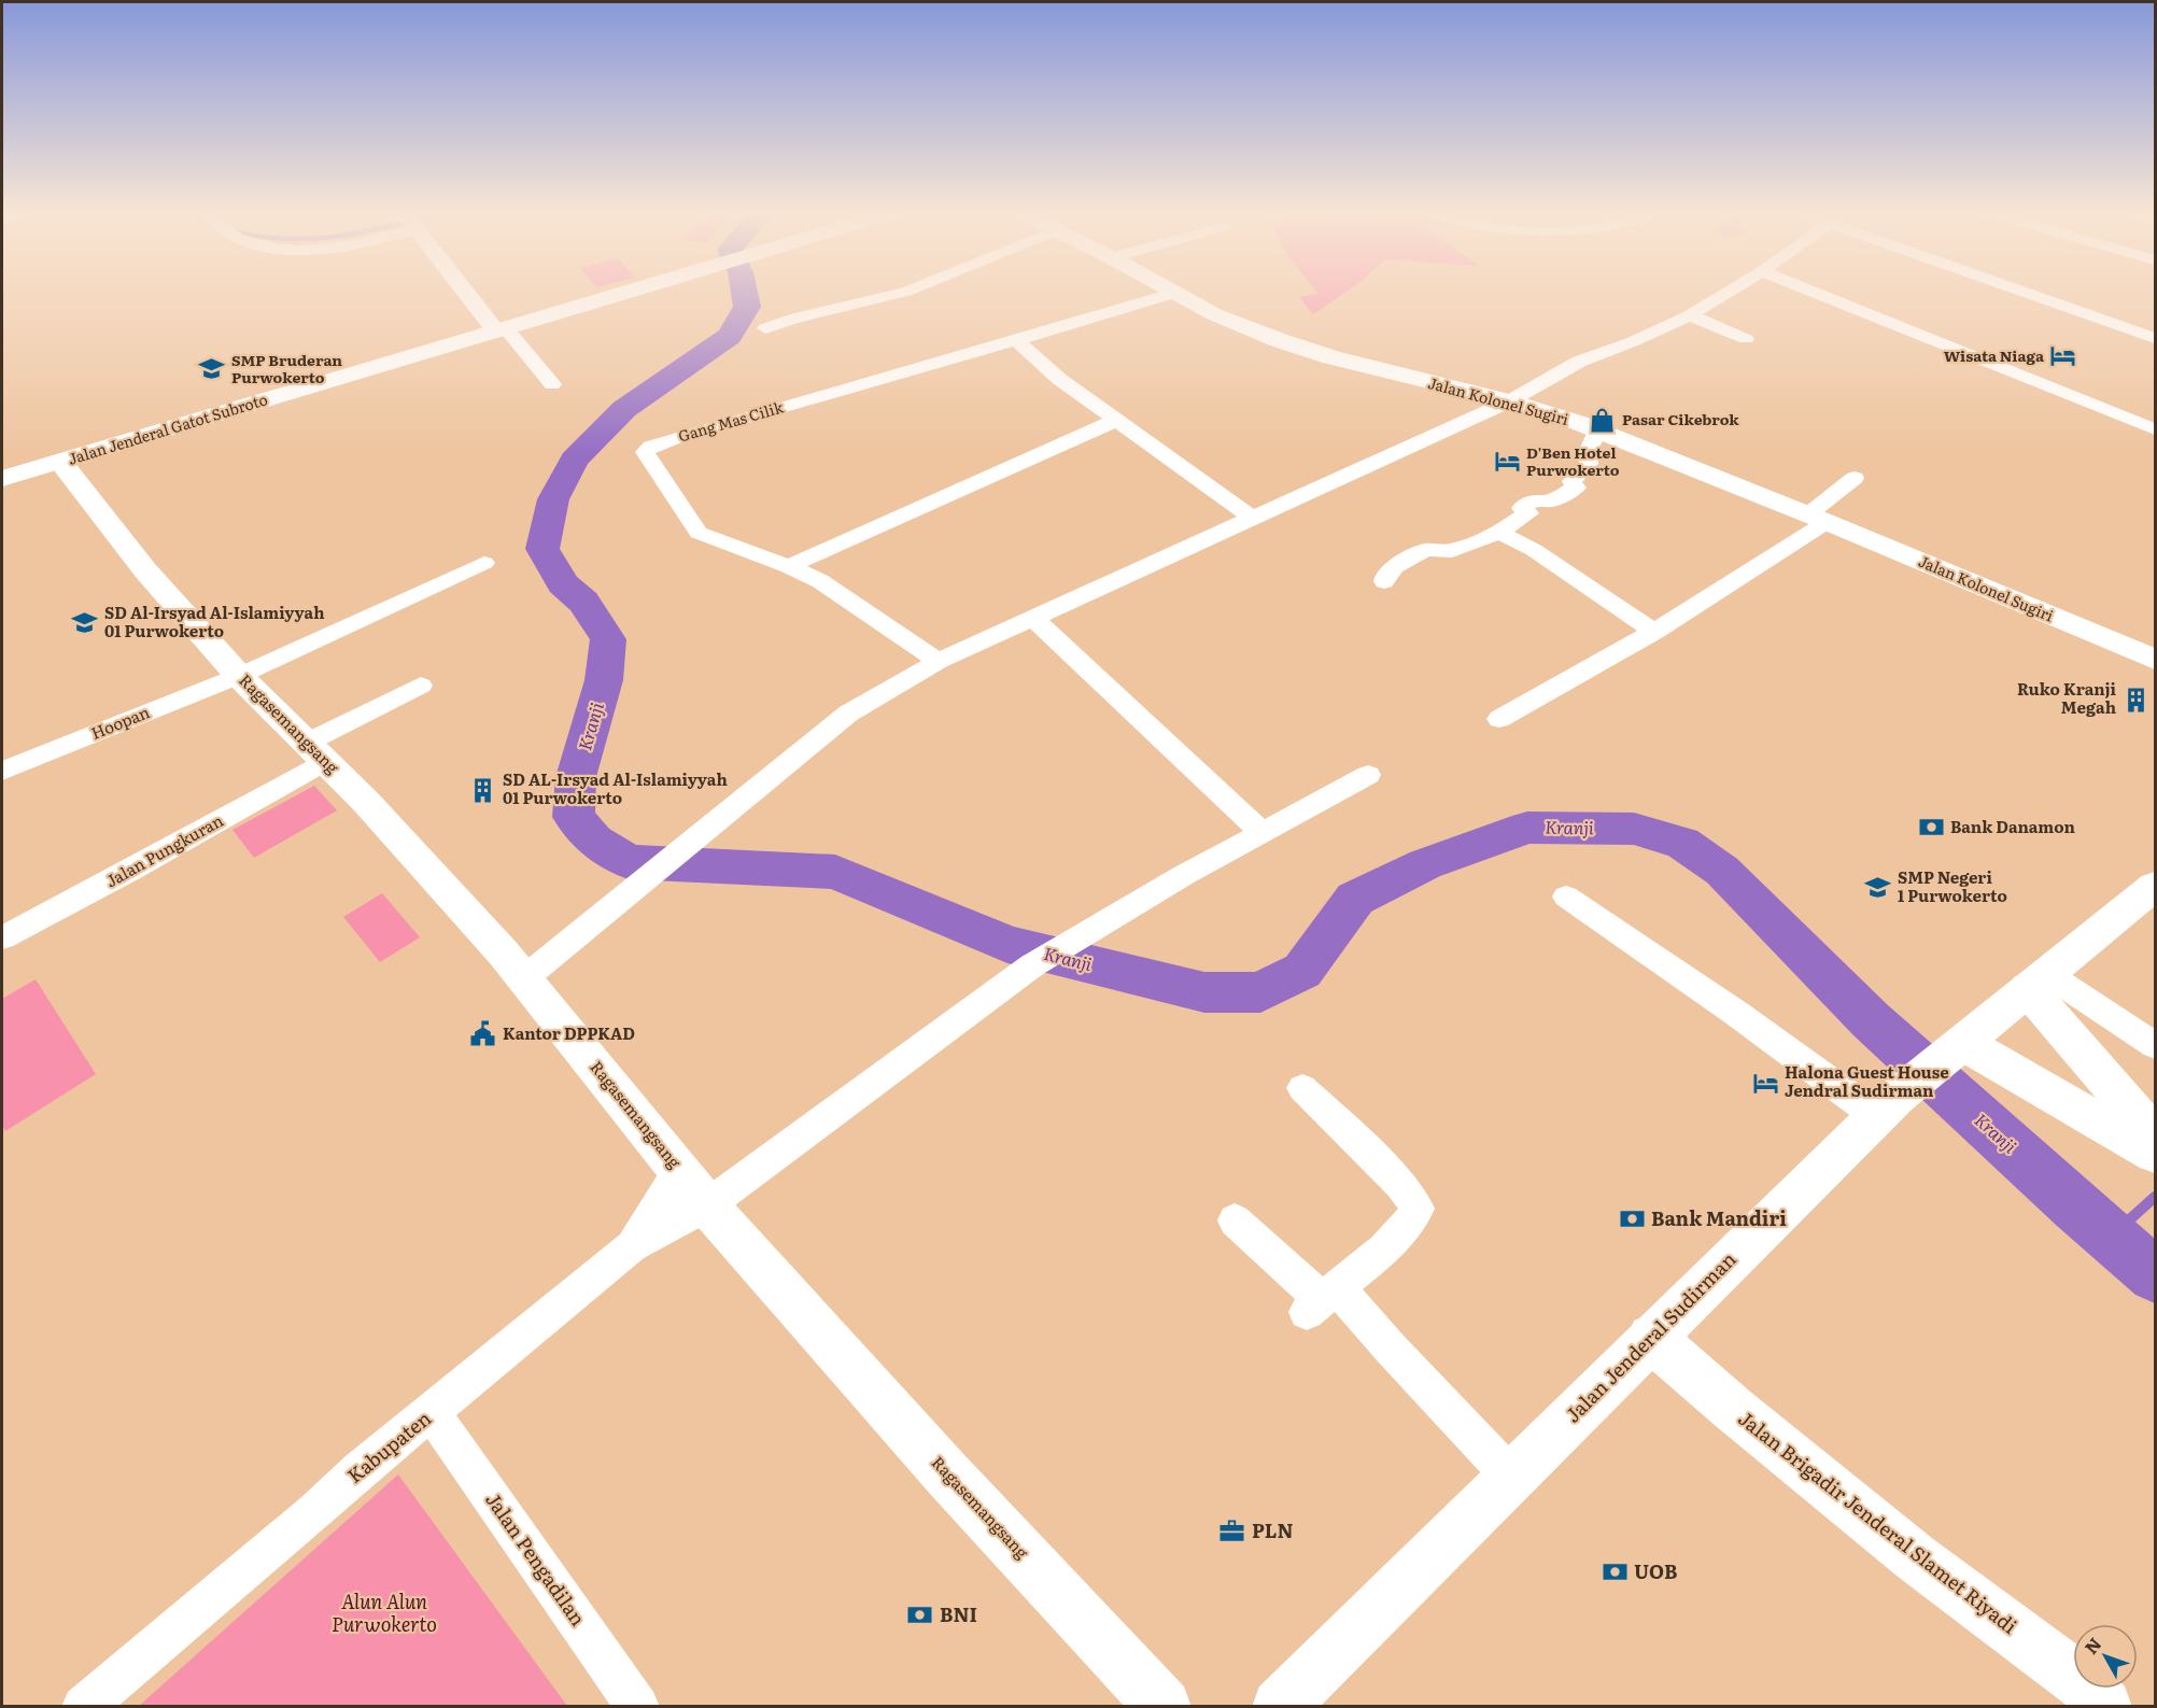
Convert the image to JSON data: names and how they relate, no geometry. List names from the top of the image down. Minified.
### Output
{"streets":{"street":["Jalan Kolonel Sugiri","Gang Mas Cilik","Jalan Jenderal Gatot Subroto","Hoopan","Ragasemangsang","Jalan Pungkuran","Jalan Jenderal Sudirman","Kabupaten","Jalan Brigadir Jenderal Slamet Riyadi","Jalan Pengadilan"]},"crossings":[["Jalan Kolonel Sugiri","Gang Mas Cilik"],["Jalan Jenderal Gatot Subroto","Ragasemangsang"],["Hoopan","Ragasemangsang"],["Ragasemangsang","Jalan Pungkuran"],["Ragasemangsang","Kabupaten"],["Jalan Jenderal Sudirman","Jalan Brigadir Jenderal Slamet Riyadi"],["Kabupaten","Jalan Pengadilan"]],"water":["Kranji"],"parks":["Alun Alun Purwokerto"],"places":{"hotel":["Wisata Niaga","D'Ben Hotel Purwokerto","Halona Guest House Jendral Sudirman"],"school or university":["SMP Bruderan Purwokerto","SD Al-Irsyad Al-Islamiyyah 01 Purwokerto","SMP Negeri 1 Purwokerto"],"shop":["Pasar Cikebrok"],"building":["Ruko Kranji Megah","SD AL-Irsyad Al-Islamiyyah 01 Purwokerto"],"bank":["Bank Danamon","Bank Mandiri","UOB","BNI"],"public building":["Kantor DPPKAD"],"office":["PLN"]},"north":"top left"}
